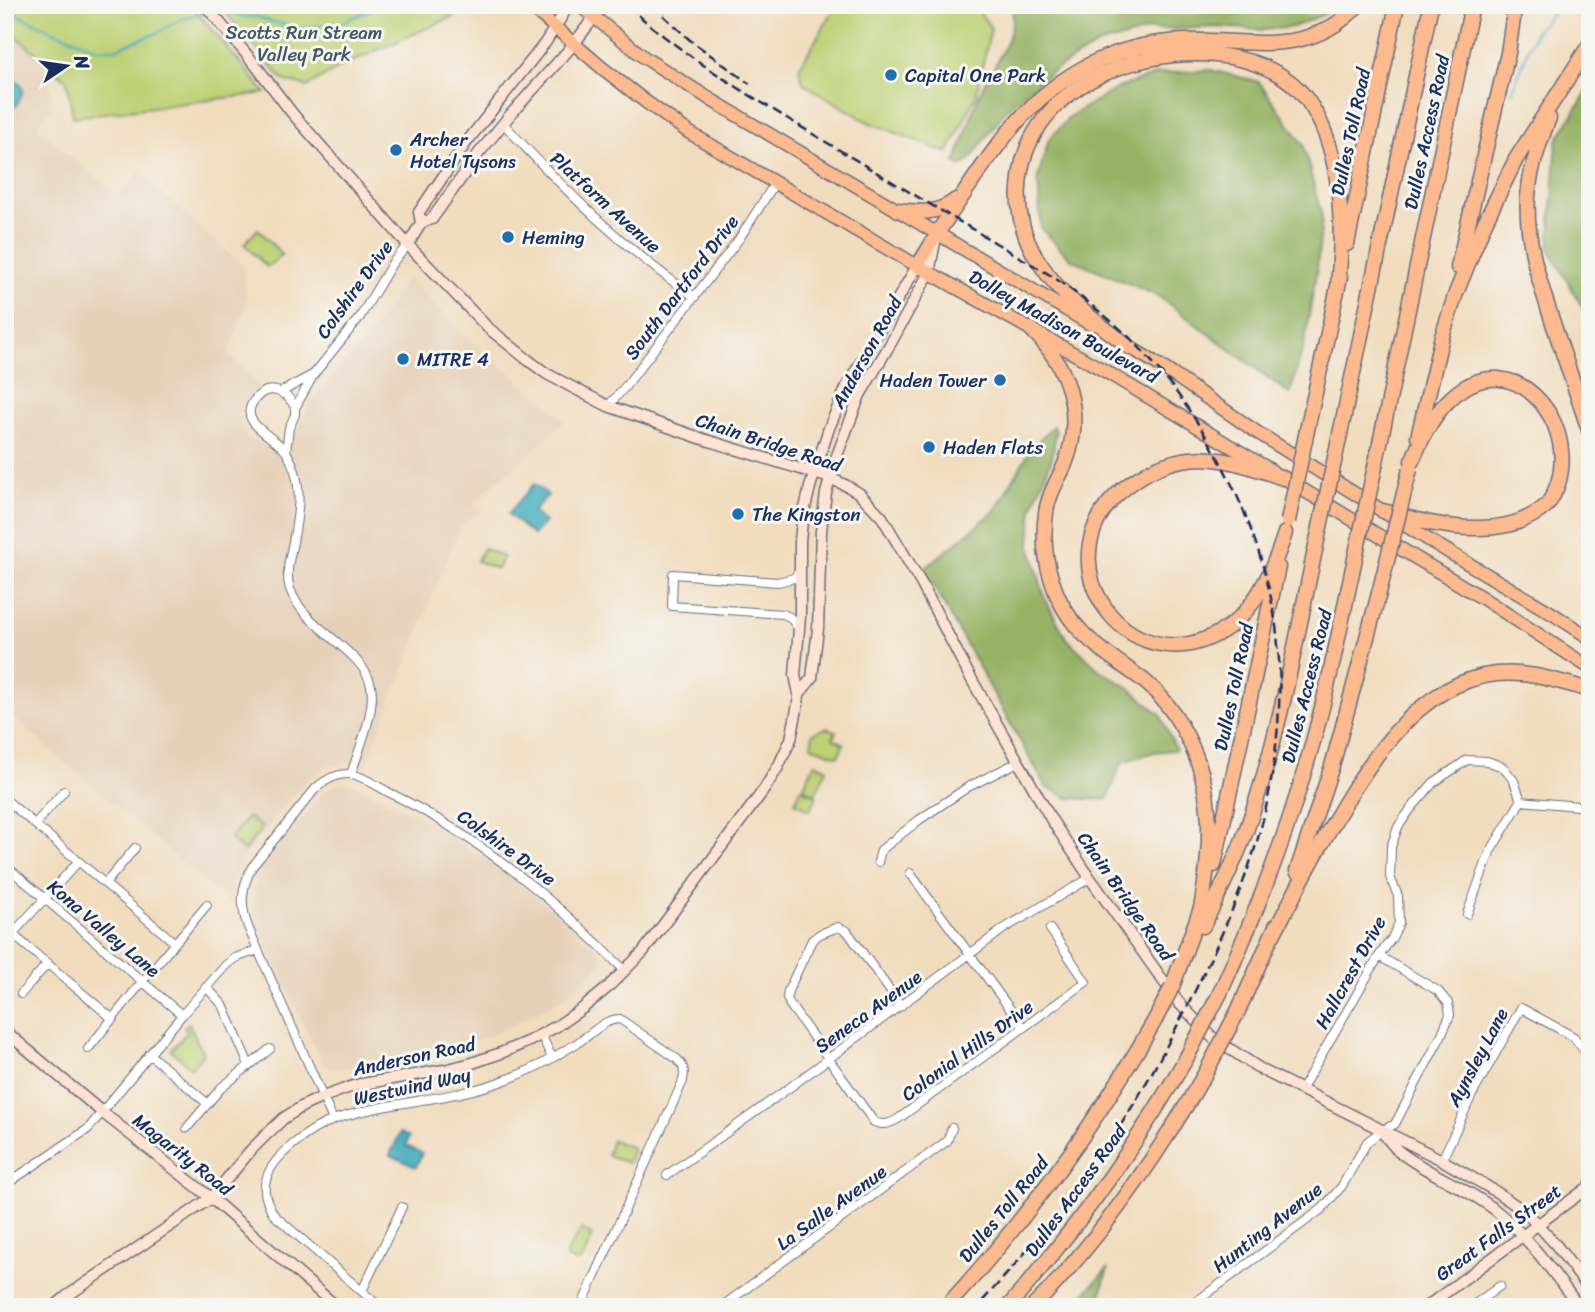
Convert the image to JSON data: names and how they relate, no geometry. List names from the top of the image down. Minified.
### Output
{"streets":{"highway":["Dulles Toll Road","Dulles Access Road"],"main road":["Dolley Madison Boulevard"],"street":["Platform Avenue","South Dartford Drive","Colshire Drive","Anderson Road","Chain Bridge Road","Kona Valley Lane","Hallcrest Drive","Seneca Avenue","Colonial Hills Drive","Aynsley Lane","Westwind Way","Magarity Road","La Salle Avenue","Hunting Avenue","Great Falls Street"]},"crossings":[["Dulles Toll Road","Dulles Access Road"],["Platform Avenue","South Dartford Drive"],["Platform Avenue","Colshire Drive"],["South Dartford Drive","Dolley Madison Boulevard"],["South Dartford Drive","Chain Bridge Road"],["Colshire Drive","Dolley Madison Boulevard"],["Colshire Drive","Anderson Road"],["Colshire Drive","Chain Bridge Road"],["Dolley Madison Boulevard","Anderson Road"],["Anderson Road","Chain Bridge Road"],["Anderson Road","Magarity Road"],["Chain Bridge Road","Hallcrest Drive"],["Chain Bridge Road","Seneca Avenue"],["Chain Bridge Road","Aynsley Lane"],["Chain Bridge Road","Hunting Avenue"],["Chain Bridge Road","Great Falls Street"],["Hallcrest Drive","Hunting Avenue"],["Seneca Avenue","Colonial Hills Drive"]],"parks":["Scotts Run Stream Valley Park"],"places":["Capital One Park","Archer Hotel Tysons","Heming","MITRE 4","Haden Tower","Haden Flats","The Kingston"],"north":"right"}
